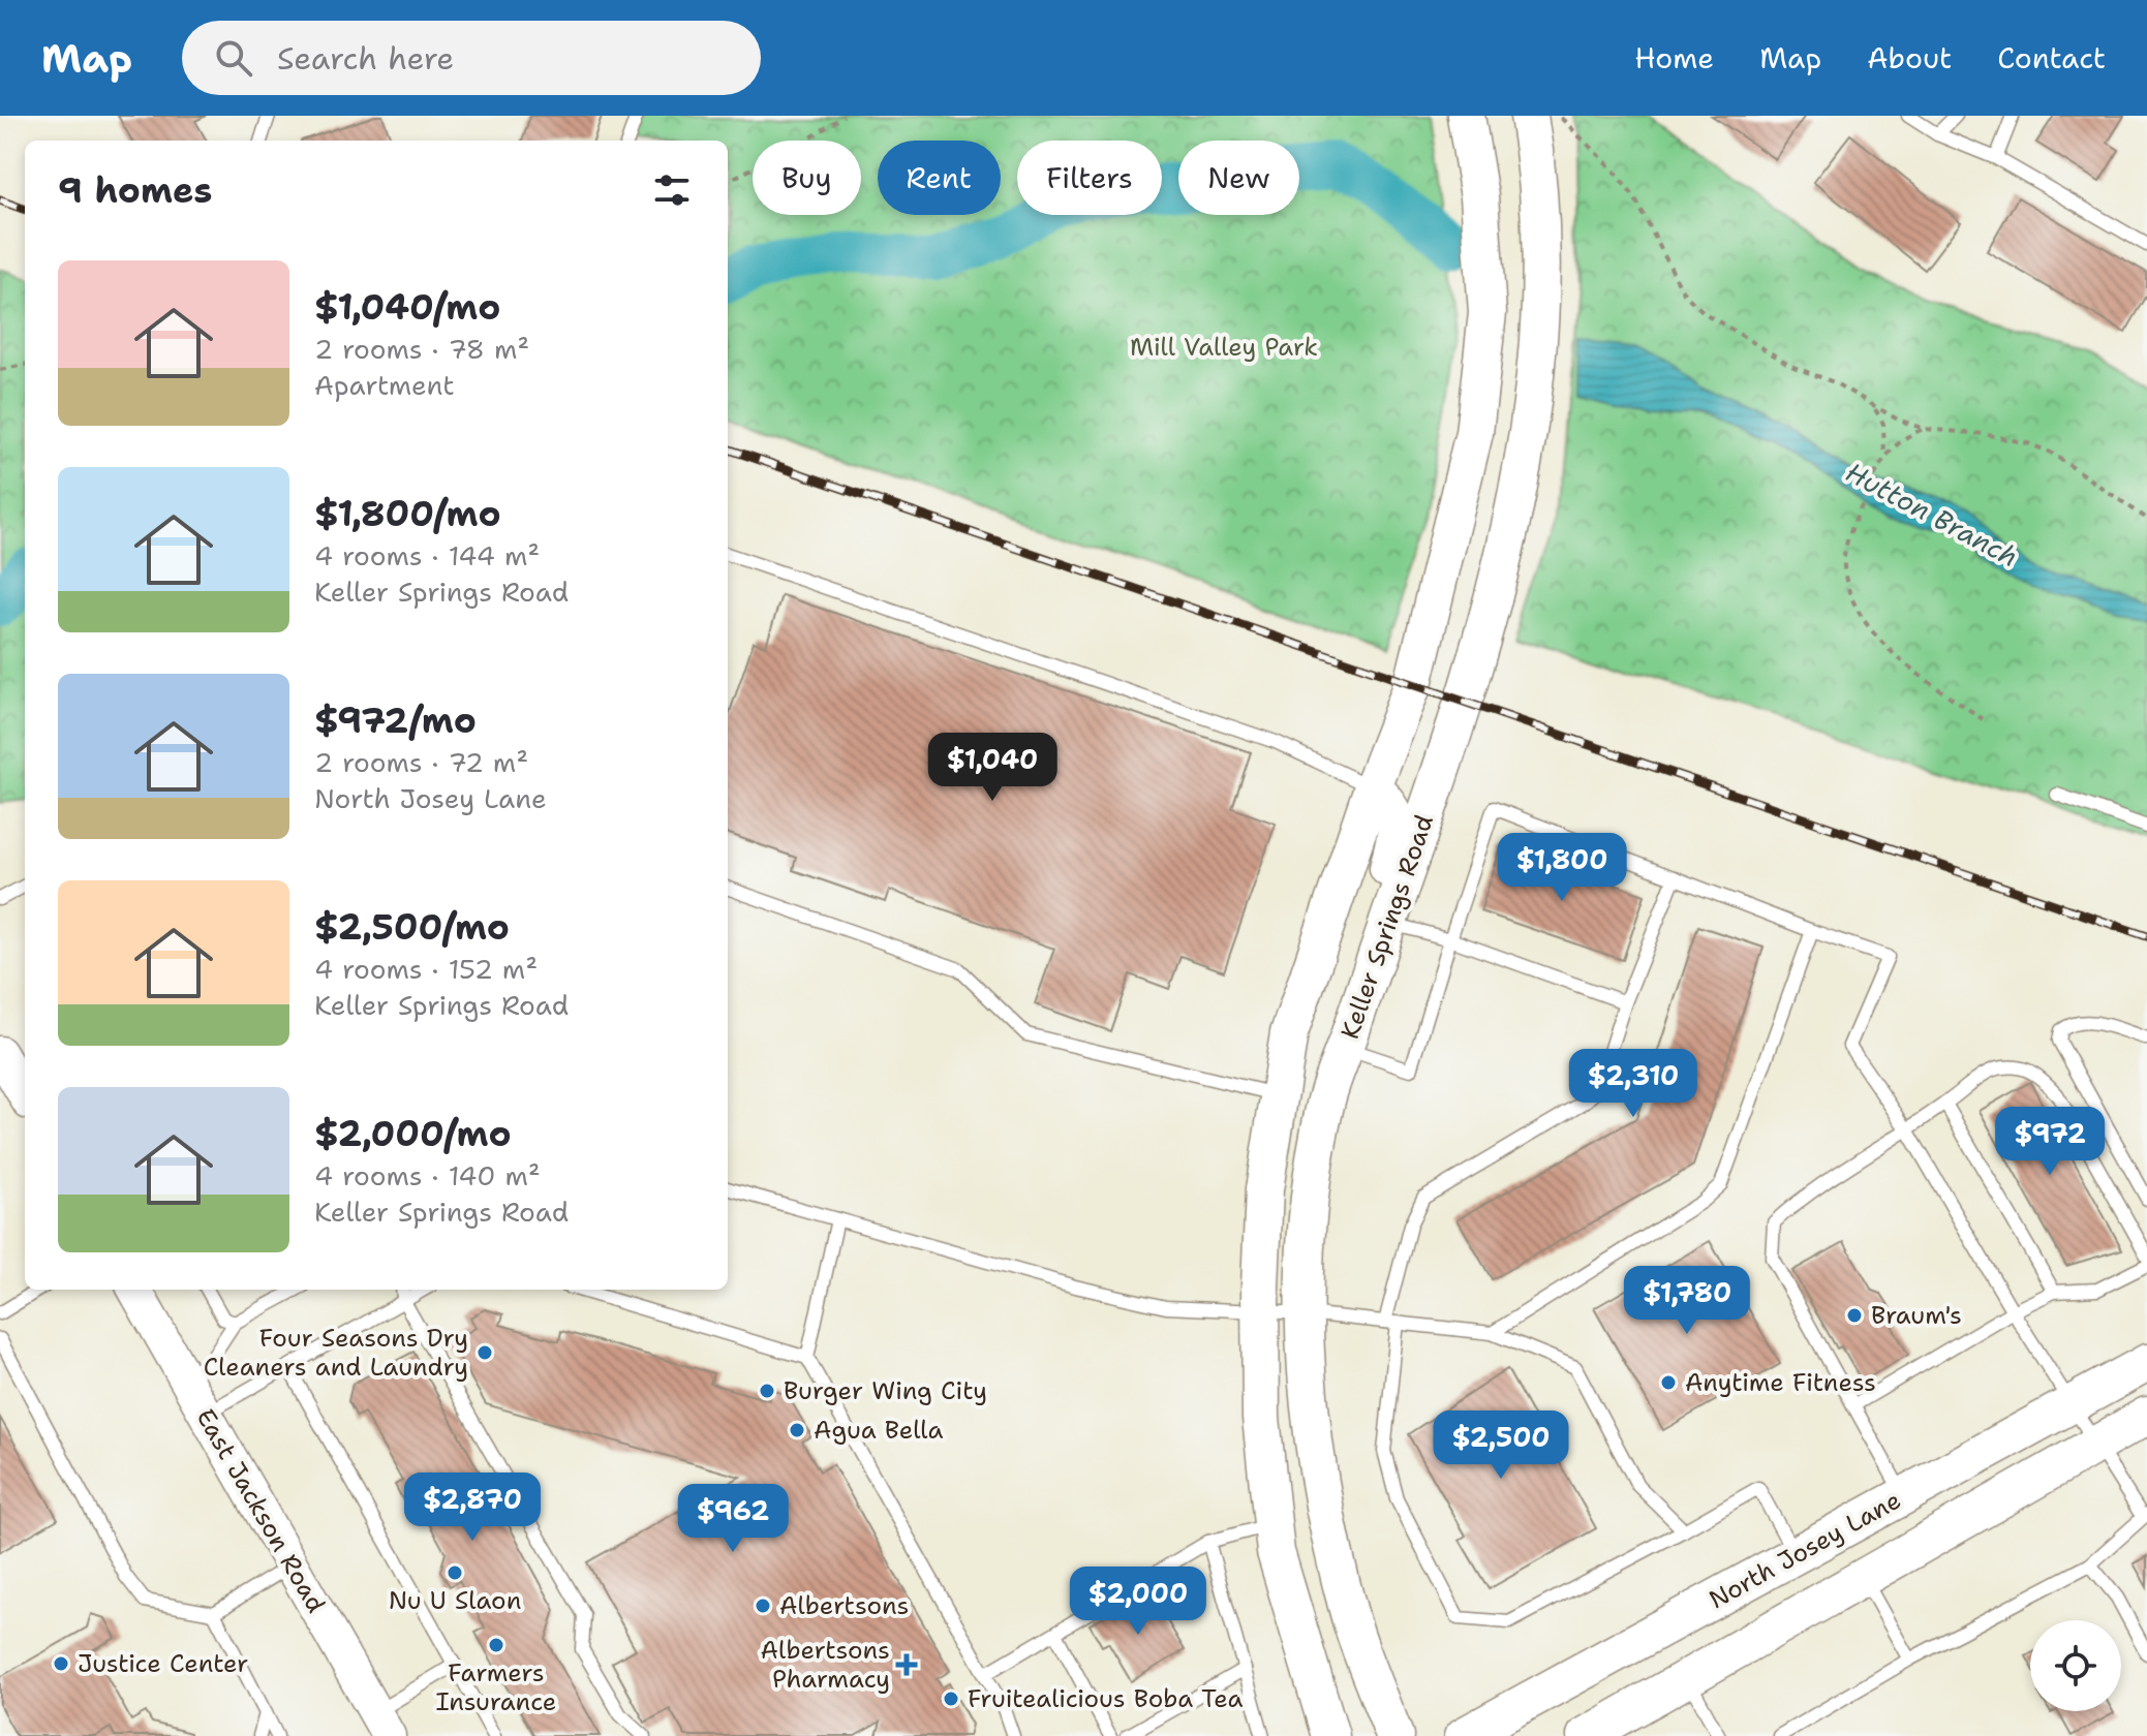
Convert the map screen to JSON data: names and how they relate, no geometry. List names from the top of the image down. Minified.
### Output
{"streets":{"main road":["Keller Springs Road","North Josey Lane"],"street":["East Jackson Road"]},"water":["Hutton Branch"],"parks":["Mill Valley Park"],"places":{"other":["Braum's","Four Seasons Dry Cleaners and Laundry","Anytime Fitness","Burger Wing City","Agua Bella","Nu U Slaon","Albertsons","Farmers Insurance","Justice Center","Fruitealicious Boba Tea"],"health":["Albertsons Pharmacy"]},"page":{"header":"Map","search":"Search here","nav":["Home","Map","About","Contact"],"chip":["Buy","Rent","Filters","New"],"heading":"9 homes","list":[{"name":"$1,040/mo","note":"2 rooms · 78 m² · Apartment"},{"name":"$1,800/mo","note":"4 rooms · 144 m² · Keller Springs Road"},{"name":"$972/mo","note":"2 rooms · 72 m² · North Josey Lane"},{"name":"$2,500/mo","note":"4 rooms · 152 m² · Keller Springs Road"},{"name":"$2,000/mo","note":"4 rooms · 140 m² · Keller Springs Road"}],"price":["$1,040","$1,800","$2,310","$972","$1,780","$2,500","$2,870","$962","$2,000"]}}
